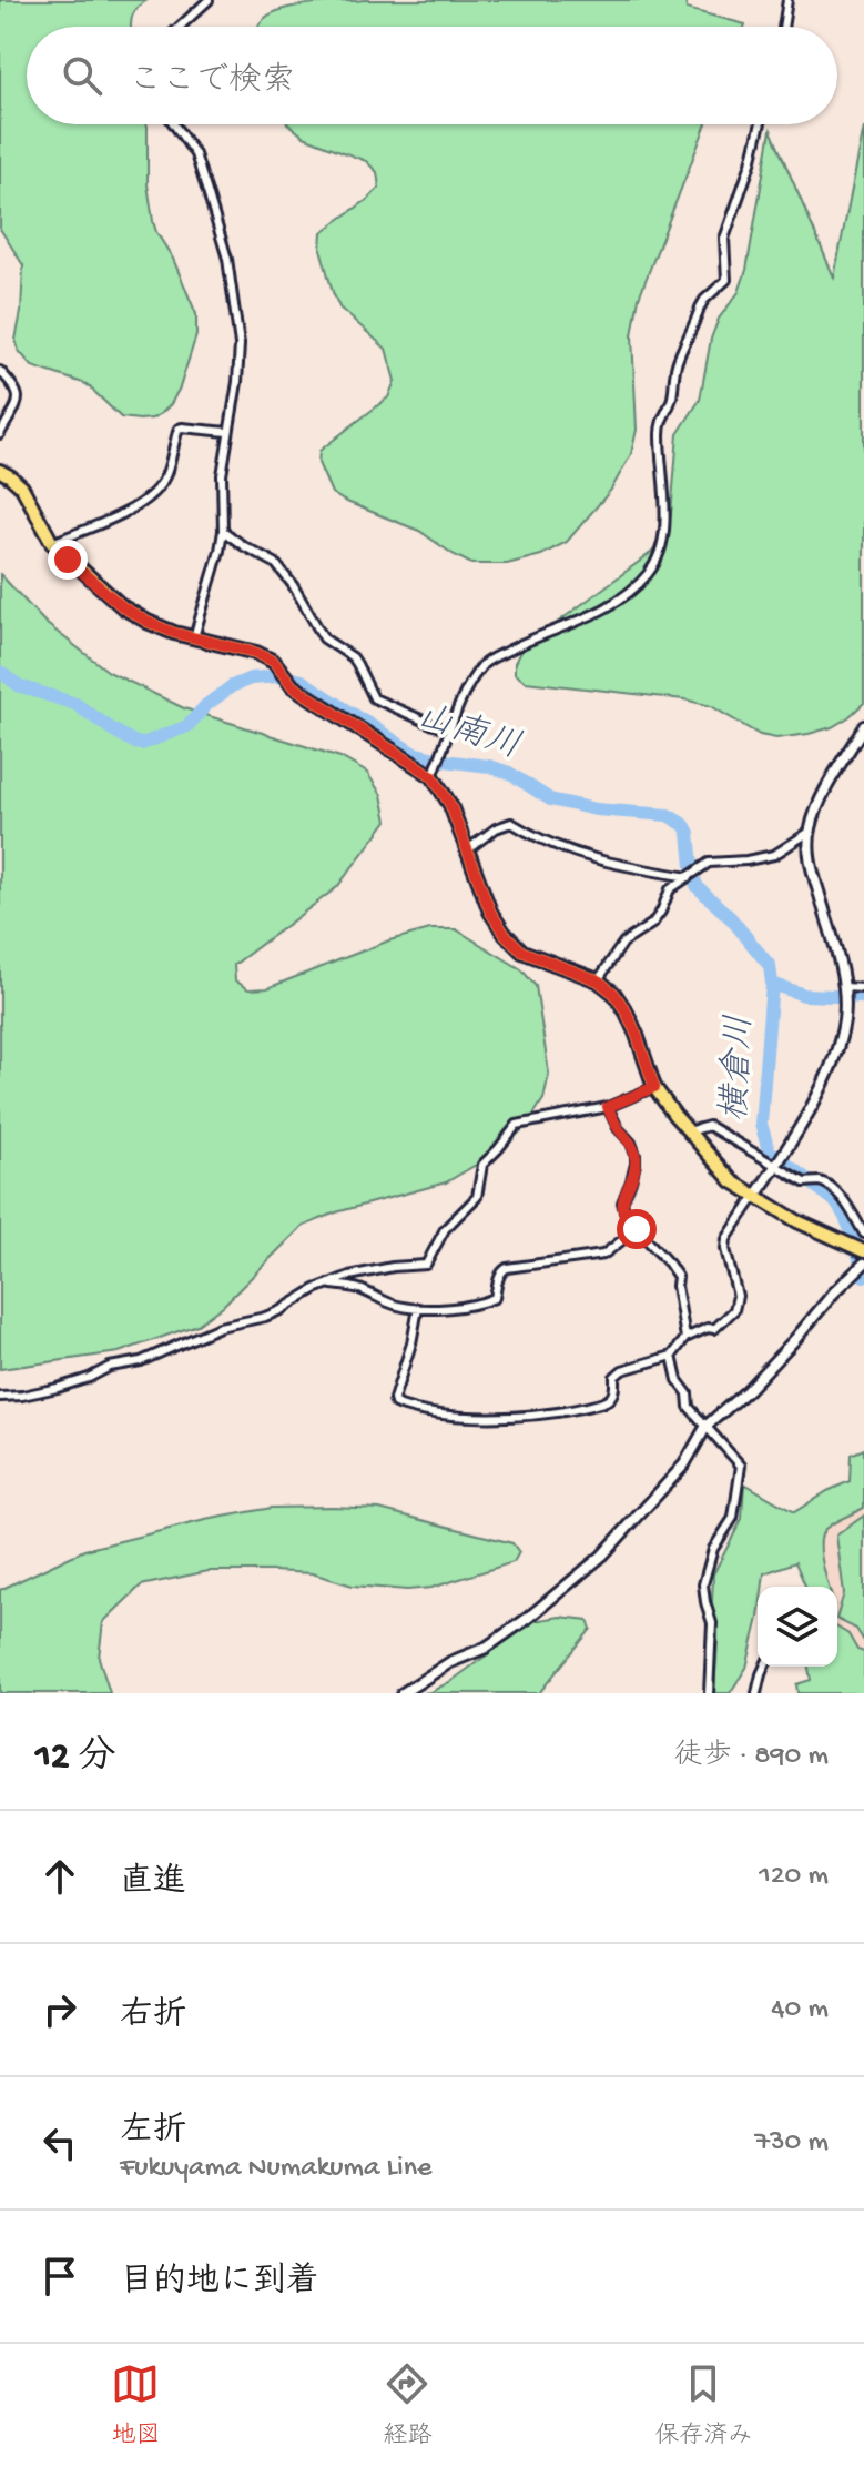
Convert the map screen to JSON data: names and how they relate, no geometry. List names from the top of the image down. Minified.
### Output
{"water":["山南川","横倉川"],"page":{"search":"ここで検索","heading":["12 分","徒歩 · 890 m"],"list":[["直進","120 m"],["右折","40 m"],["左折","Fukuyama Numakuma Line","730 m"],"目的地に到着"],"nav":["地図","経路","保存済み"]}}
